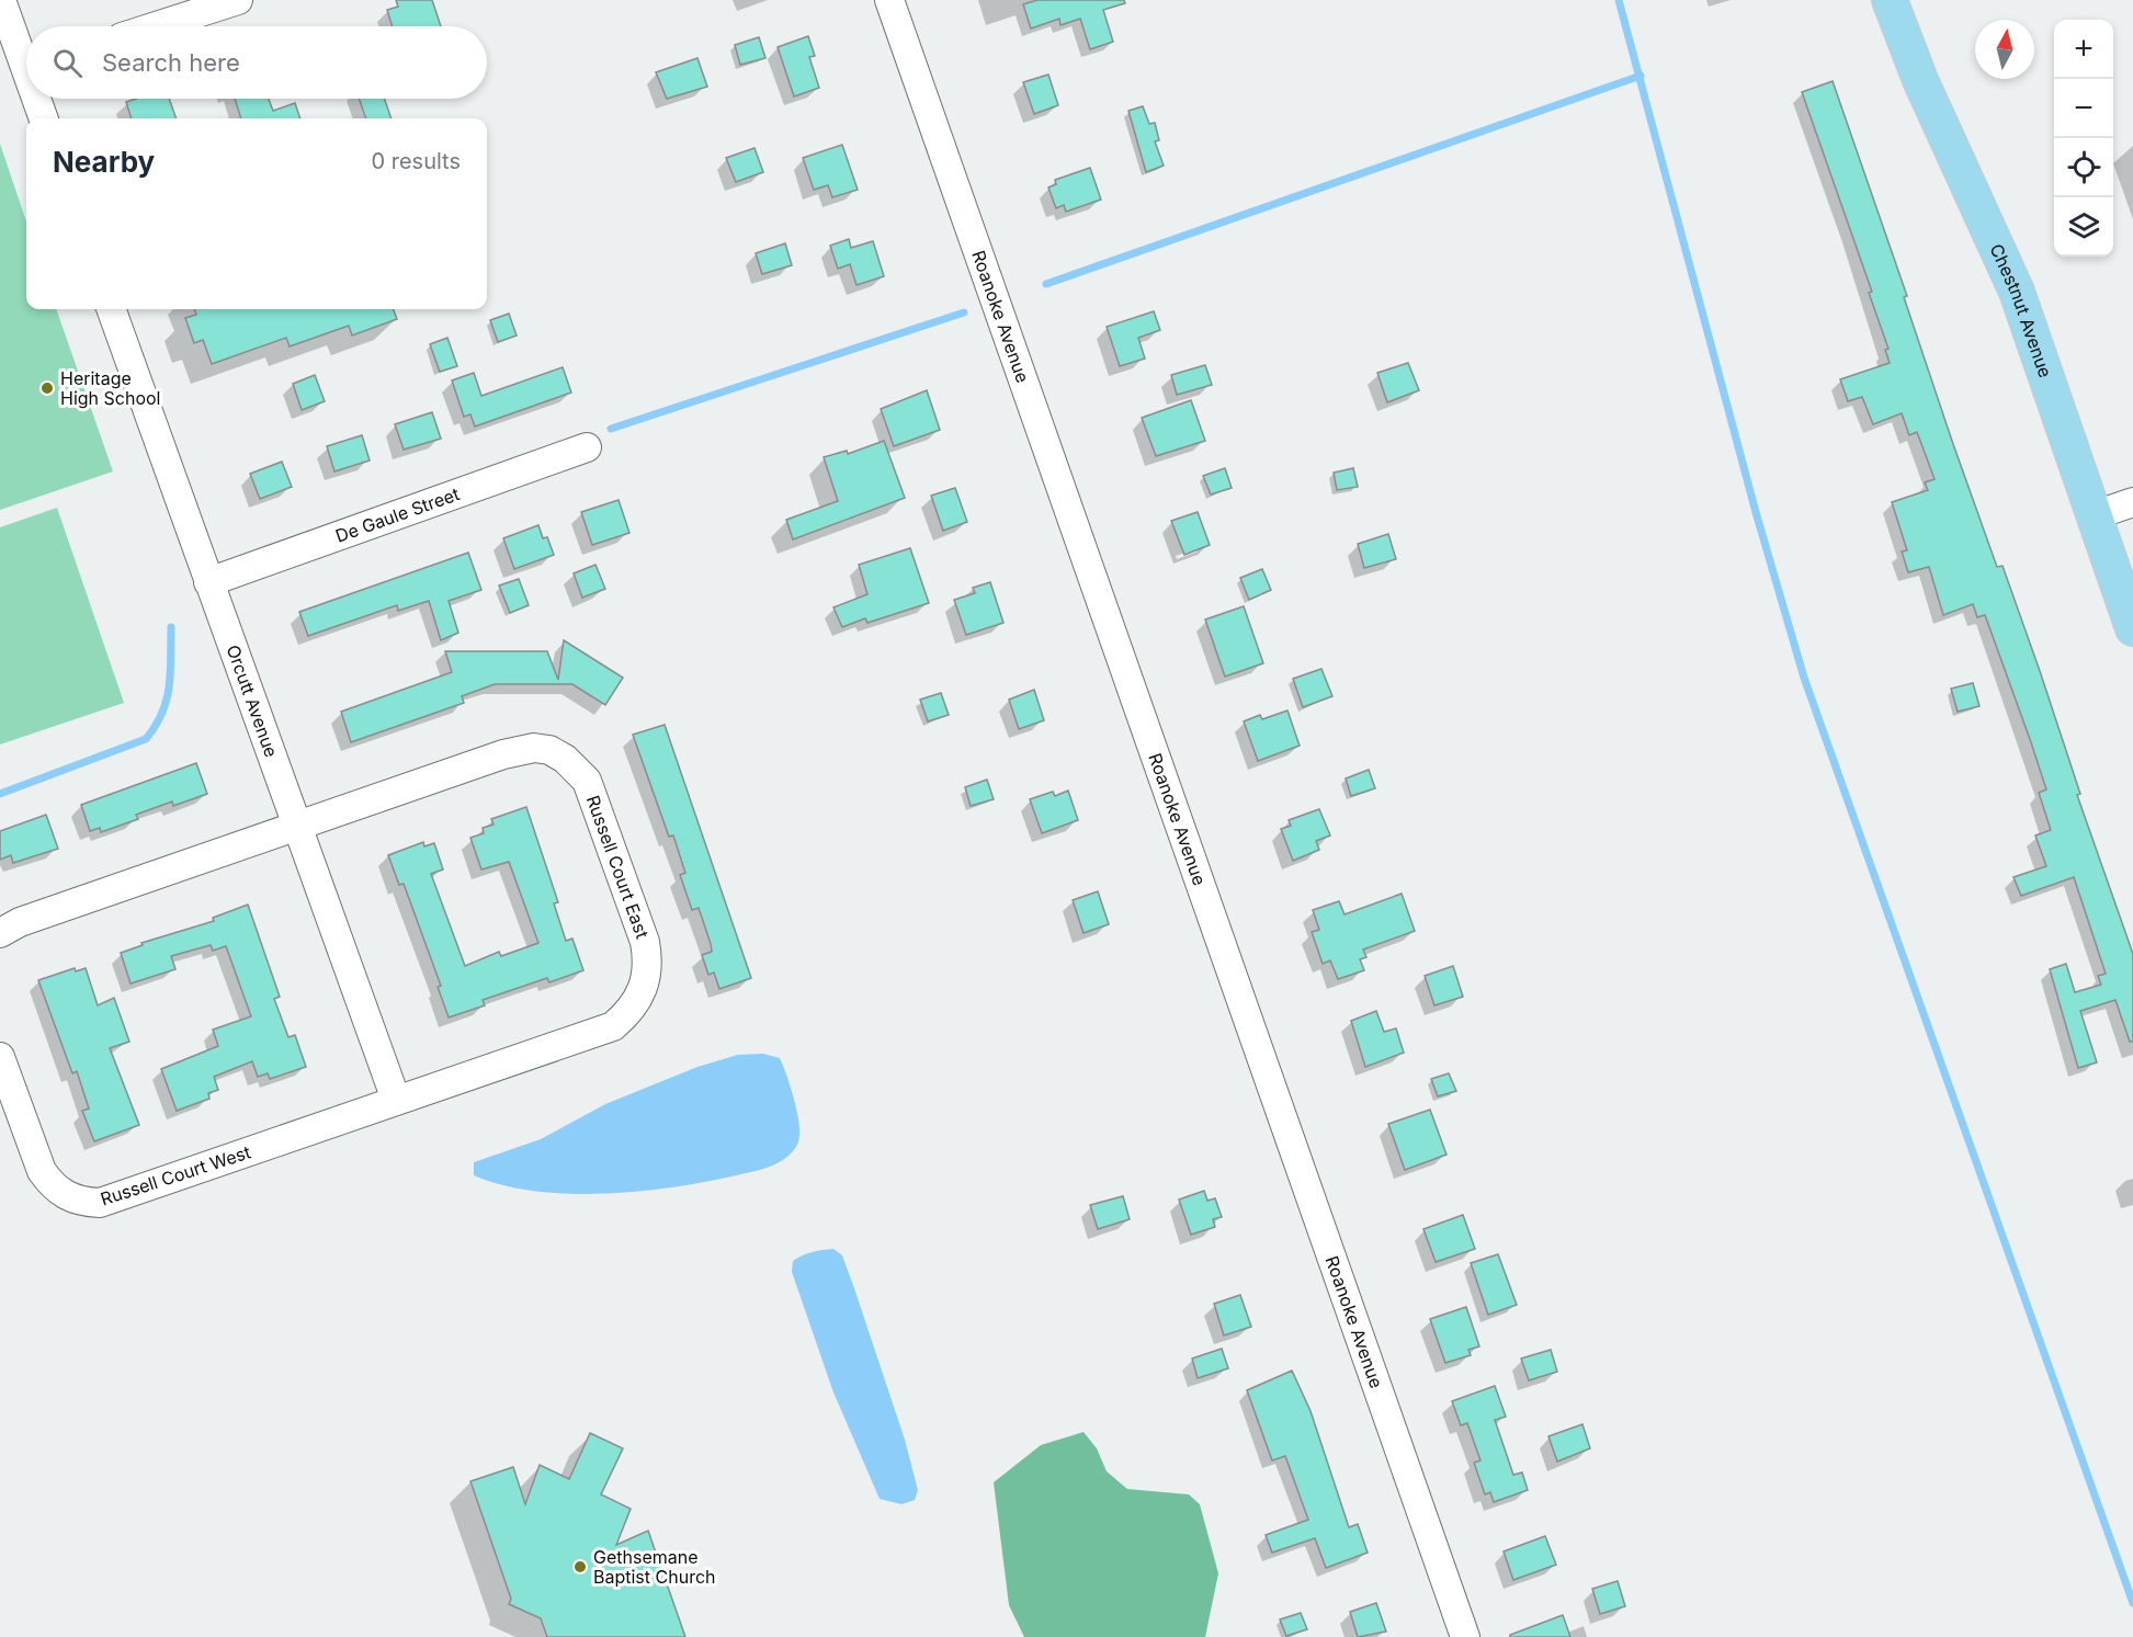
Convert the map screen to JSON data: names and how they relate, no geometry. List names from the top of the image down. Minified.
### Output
{"streets":{"main road":["Chestnut Avenue"],"street":["Roanoke Avenue","De Gaule Street","Orcutt Avenue","Russell Court East","Russell Court West"]},"crossings":[["De Gaule Street","Orcutt Avenue"],["Orcutt Avenue","Russell Court East"],["Orcutt Avenue","Russell Court West"],["Russell Court East","Russell Court West"]],"places":["Heritage High School","Gethsemane Baptist Church"],"north":"top","page":{"map_buttons":["+","−"],"search":"Search here","heading":["Nearby","0 results"]}}
